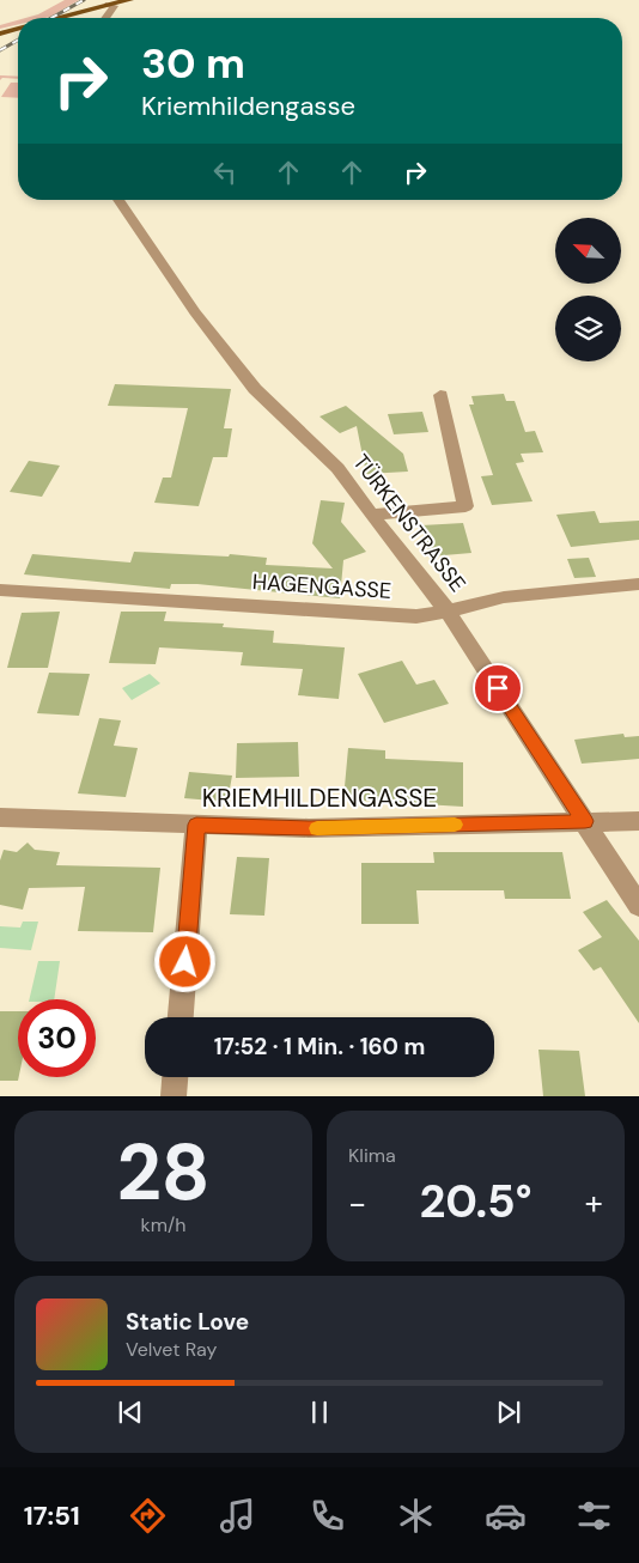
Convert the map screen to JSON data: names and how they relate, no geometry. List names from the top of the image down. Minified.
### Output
{"streets":{"street":["TÜRKENSTRASSE","HAGENGASSE","KRIEMHILDENGASSE"]},"crossings":[["TÜRKENSTRASSE","HAGENGASSE"],["TÜRKENSTRASSE","KRIEMHILDENGASSE"]],"north":"top left","page":{"turn":["30 m","Kriemhildengasse"],"limit":"30","trip":"17:52 · 1 Min. · 160 m","tile":[["28","km/h"],"Klima"],"heat":["−","20.5°","+"],"song":["Static Love","Velvet Ray"],"tabs":"17:51"}}
